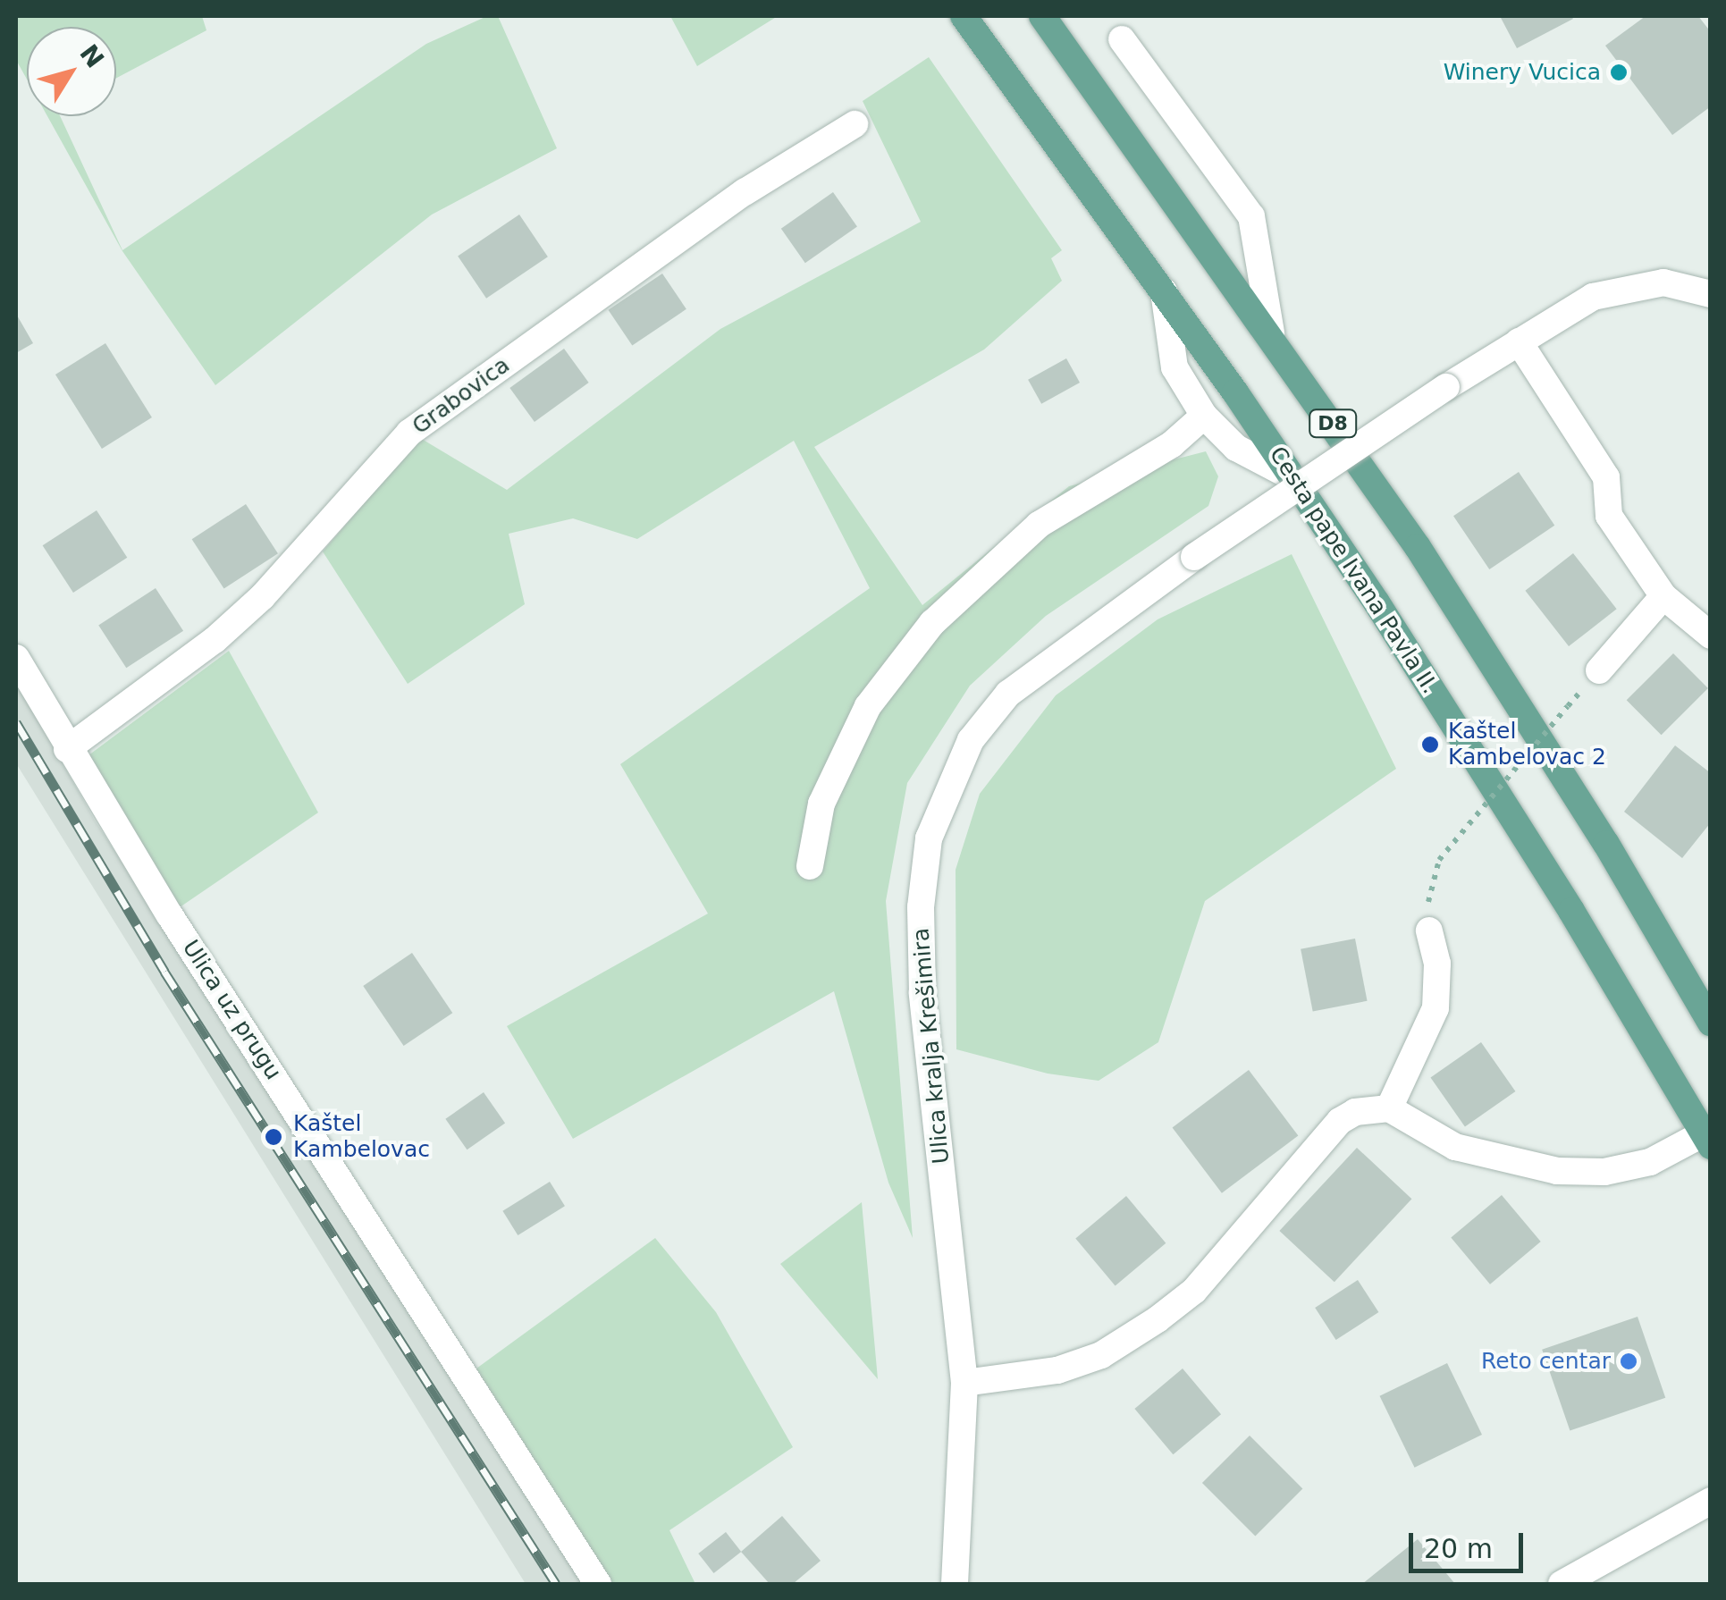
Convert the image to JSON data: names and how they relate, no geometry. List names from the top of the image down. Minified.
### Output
{"streets":{"main road":["D8","Cesta pape Ivana Pavla II."],"street":["Grabovica","Ulica uz prugu","Ulica kralja Krešimira"]},"crossings":[["Grabovica","Ulica uz prugu"]],"places":["Winery Vucica","Kaštel Kambelovac 2","Kaštel Kambelovac","Reto centar"],"scale_bar":"20 m","north":"top right"}
